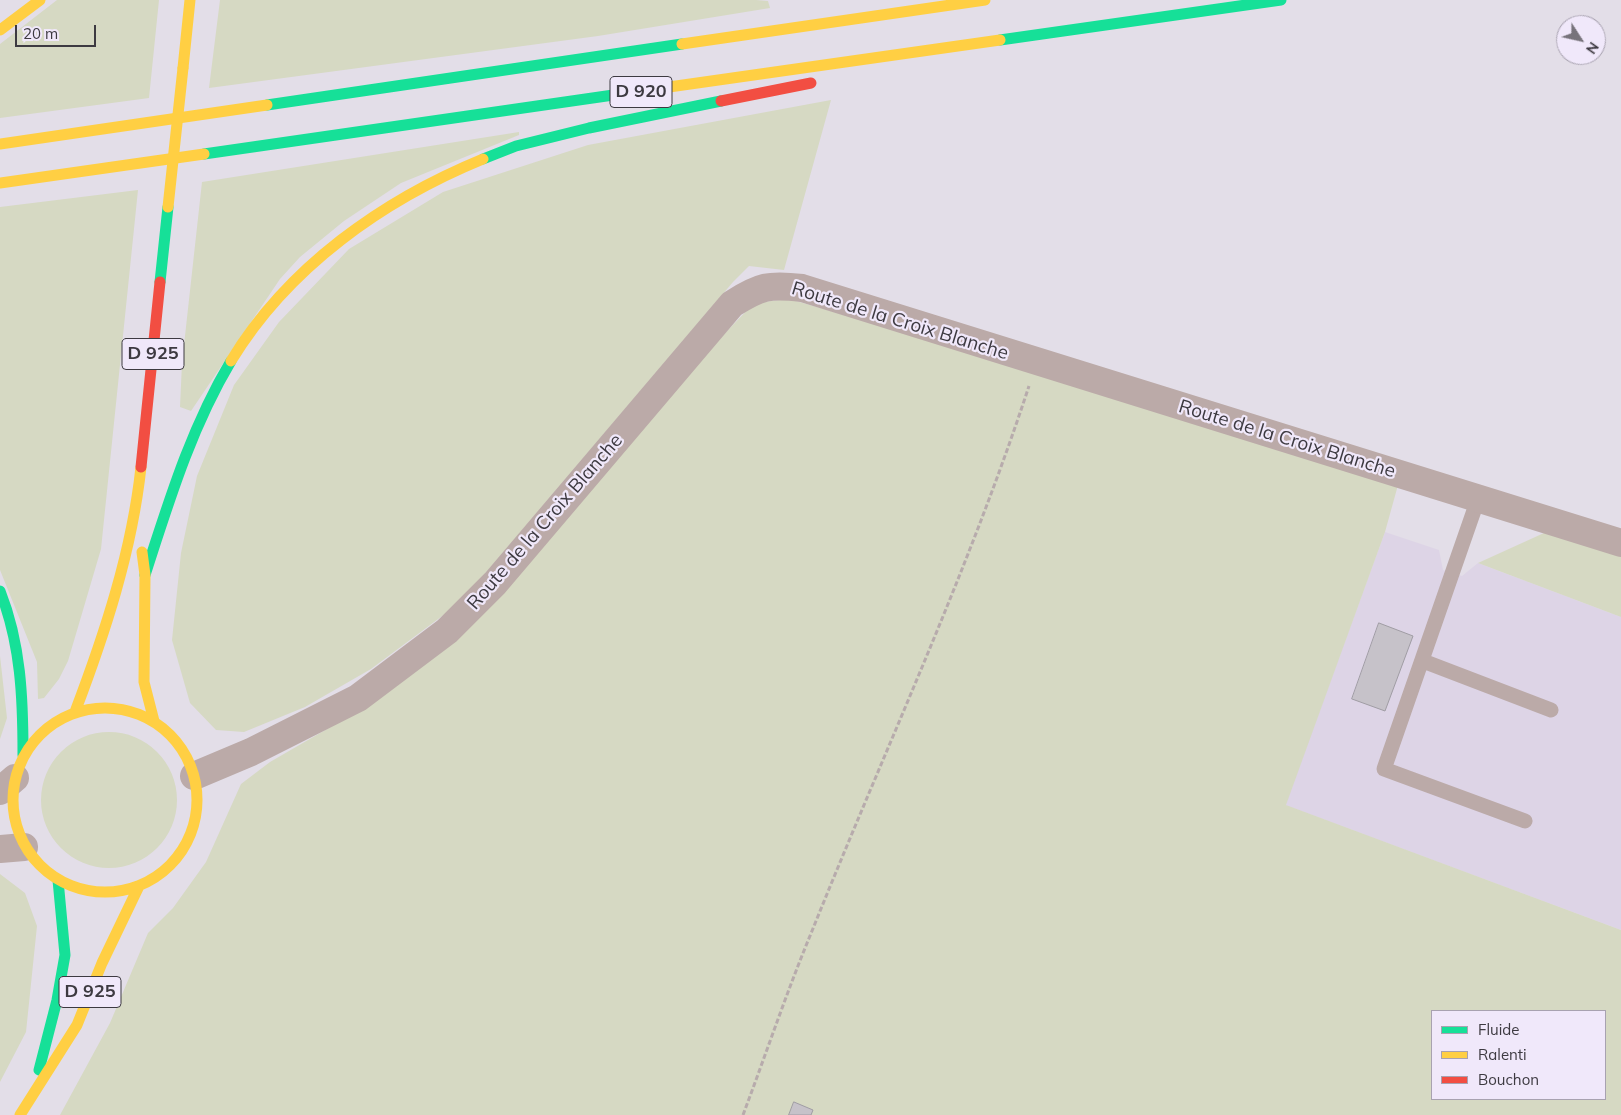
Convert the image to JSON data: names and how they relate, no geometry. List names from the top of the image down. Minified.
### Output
{"streets":{"main road":["D 920","D 925"],"street":["Route de la Croix Blanche"]},"crossings":[["D 920","D 925"]],"legend":["Fluide","Ralenti","Bouchon"],"scale_bar":"20 m","north":"bottom right"}
